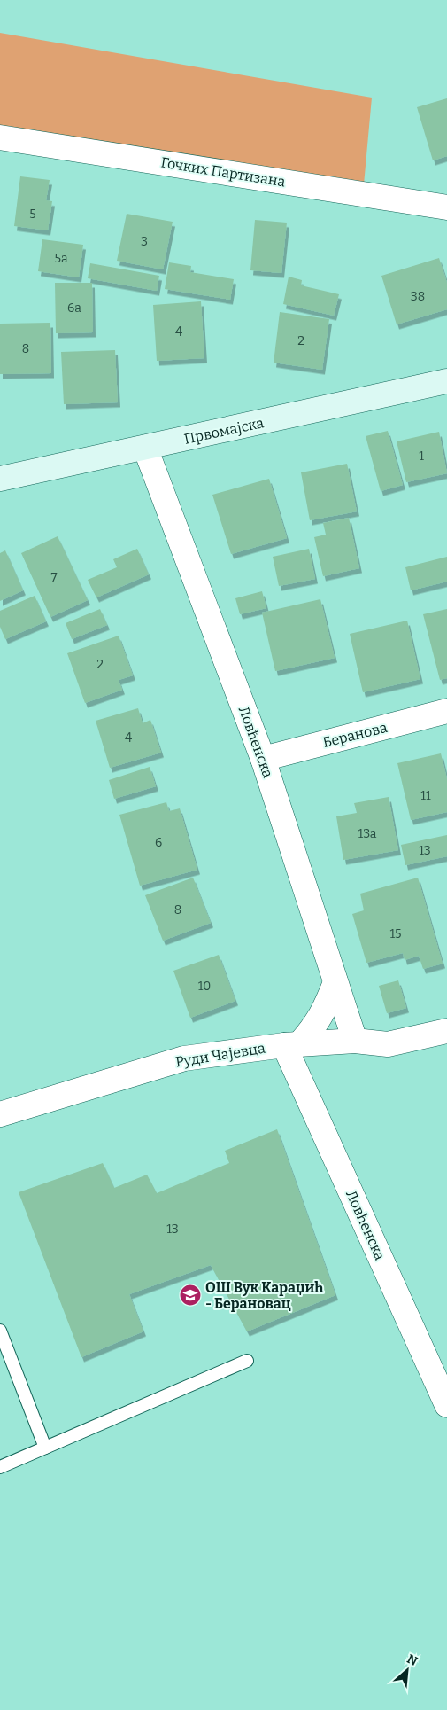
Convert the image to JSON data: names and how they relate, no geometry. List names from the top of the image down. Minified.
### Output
{"streets":{"main road":["Првомајска"],"street":["Гочких Партизана","Беранова","Ловћенска","Руди Чајевца"]},"crossings":[["Првомајска","Ловћенска"],["Беранова","Ловћенска"],["Ловћенска","Руди Чајевца"]],"places":{"school or university":["ОШ Вук Караџић - Берановац"]},"house_numbers":["5","3","5a","38","6a","4","2","8","1","7","2","4","11","13a","6","13","8","15","10","13"],"north":"top right"}
